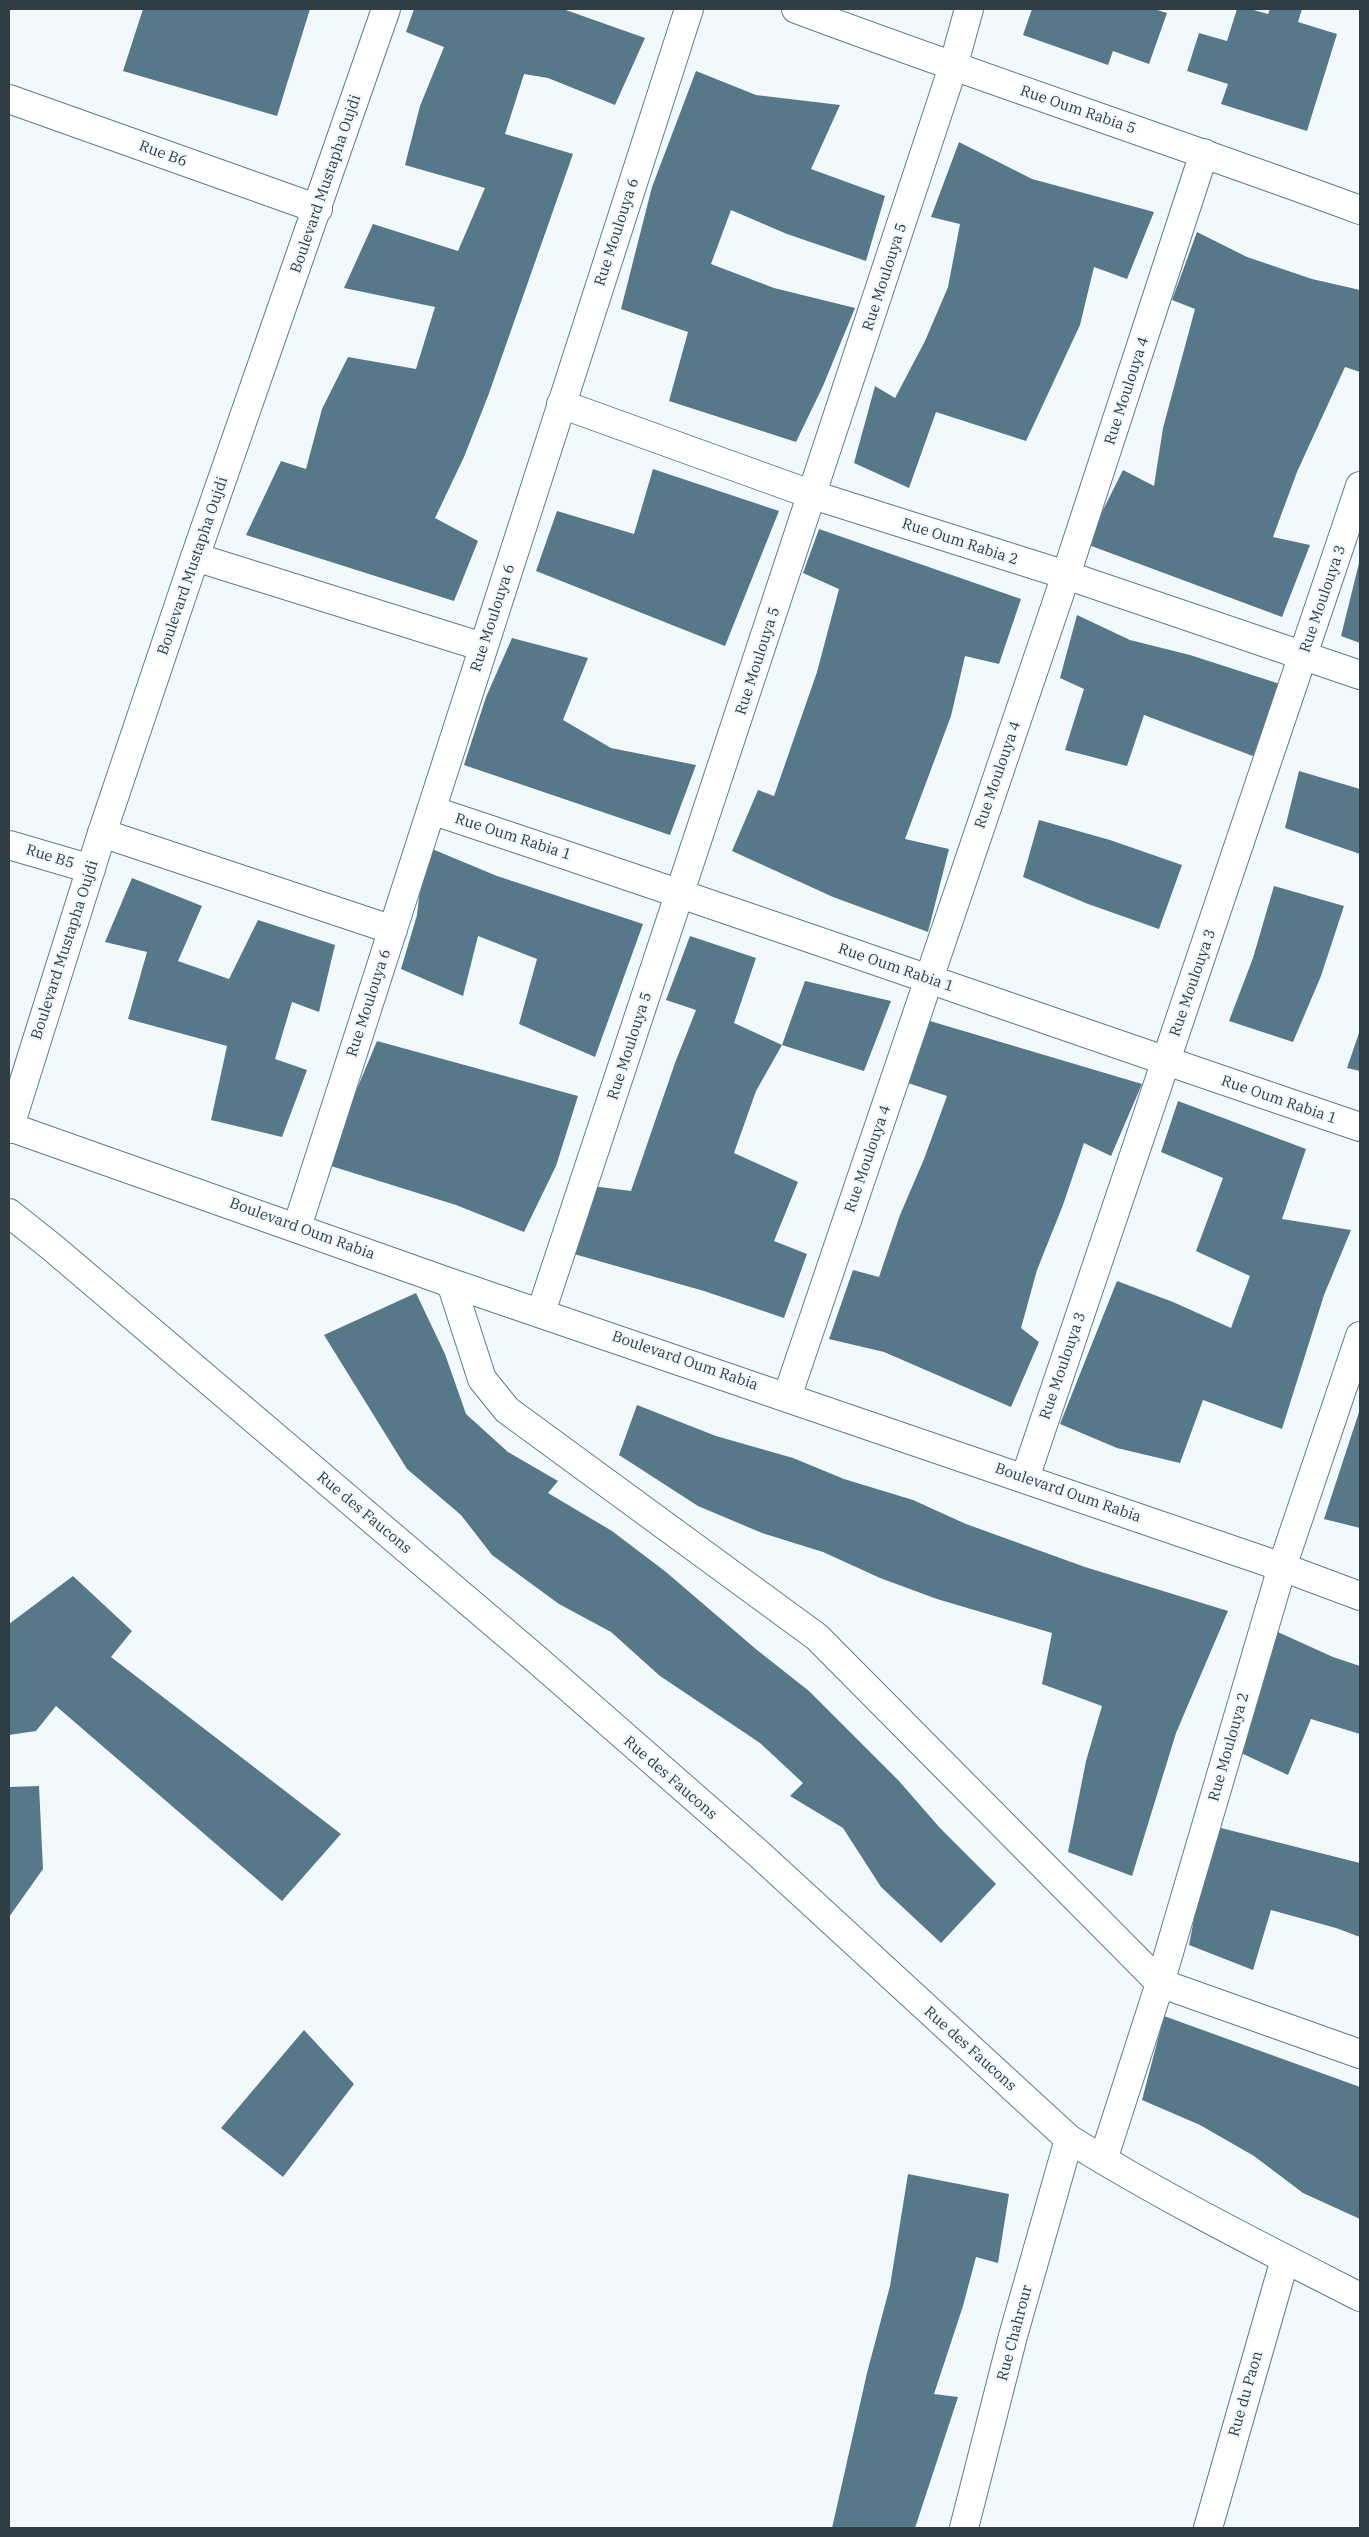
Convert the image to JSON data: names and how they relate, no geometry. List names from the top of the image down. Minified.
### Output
{"streets":{"street":["Rue Oum Rabia 5","Rue B6","Boulevard Mustapha Oujdi","Rue Moulouya 6","Rue Moulouya 5","Rue Moulouya 4","Rue Oum Rabia 2","Rue Moulouya 3","Rue Oum Rabia 1","Rue B5","Boulevard Oum Rabia","Rue des Faucons","Rue Moulouya 2","Rue Chahrour","Rue du Paon"]},"crossings":[["Rue Oum Rabia 5","Rue Moulouya 5"],["Rue Oum Rabia 5","Rue Moulouya 4"],["Rue B6","Boulevard Mustapha Oujdi"],["Boulevard Mustapha Oujdi","Rue B5"],["Boulevard Mustapha Oujdi","Boulevard Oum Rabia"],["Rue Moulouya 6","Rue Oum Rabia 2"],["Rue Moulouya 6","Rue Oum Rabia 1"],["Rue Moulouya 6","Boulevard Oum Rabia"],["Rue Moulouya 5","Rue Oum Rabia 2"],["Rue Moulouya 5","Rue Oum Rabia 1"],["Rue Moulouya 5","Boulevard Oum Rabia"],["Rue Moulouya 4","Rue Oum Rabia 2"],["Rue Moulouya 4","Rue Oum Rabia 1"],["Rue Moulouya 4","Boulevard Oum Rabia"],["Rue Oum Rabia 2","Rue Moulouya 3"],["Rue Moulouya 3","Rue Oum Rabia 1"],["Rue Moulouya 3","Boulevard Oum Rabia"],["Boulevard Oum Rabia","Rue Moulouya 2"],["Rue des Faucons","Rue Moulouya 2"],["Rue des Faucons","Rue Chahrour"],["Rue des Faucons","Rue du Paon"]]}
